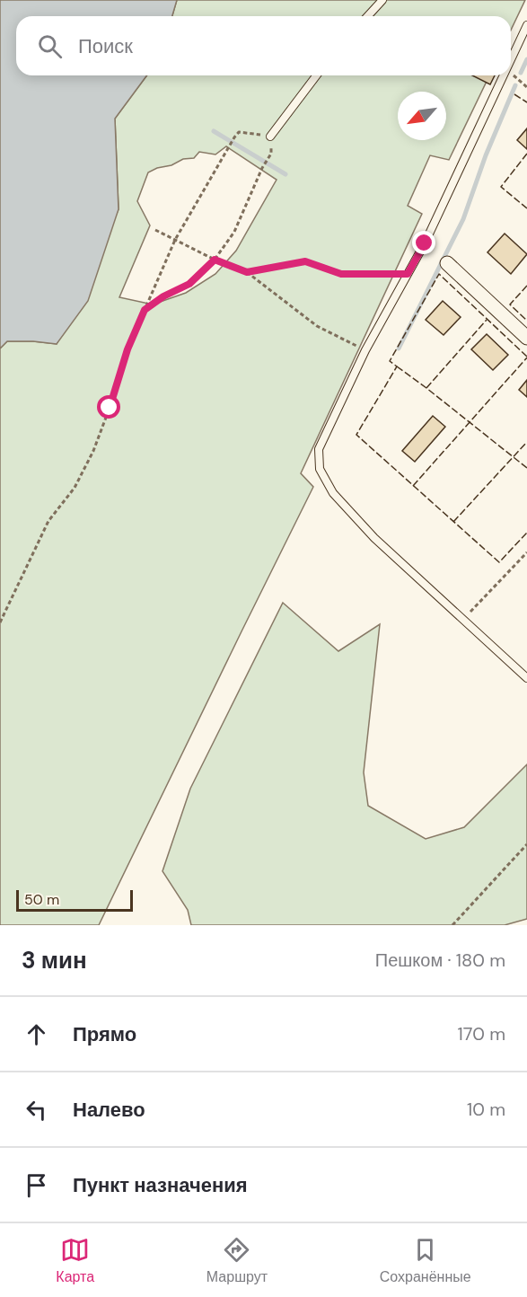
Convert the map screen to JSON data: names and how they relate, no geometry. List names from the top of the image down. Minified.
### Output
{"scale_bar":"50 m","north":"bottom left","page":{"search":"Поиск","scale":"50 m","heading":["3 мин","Пешком · 180 m"],"list":[["Прямо","170 m"],["Налево","10 m"],"Пункт назначения"],"nav":["Карта","Маршрут","Сохранённые"]}}
